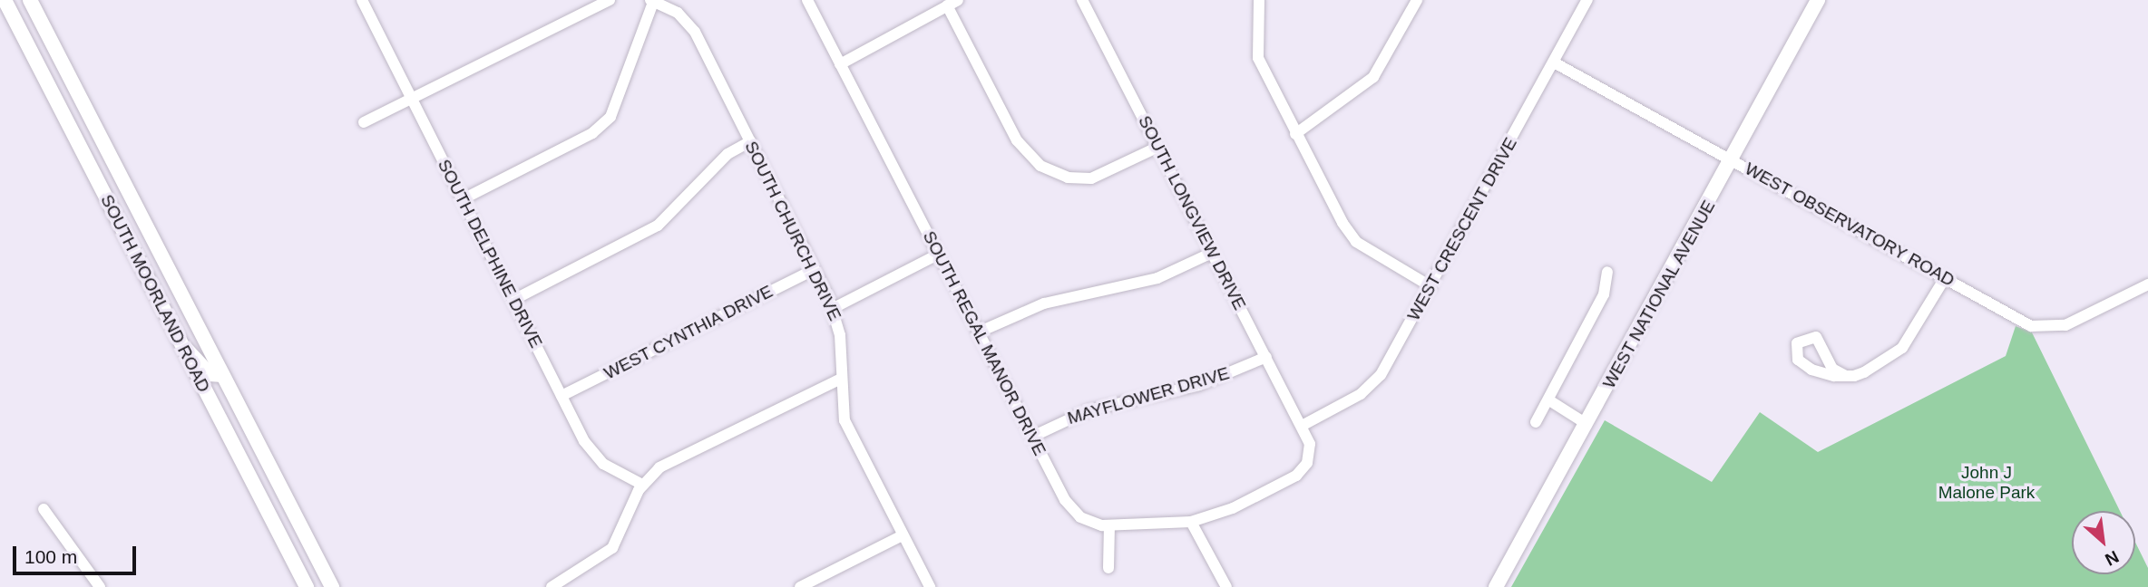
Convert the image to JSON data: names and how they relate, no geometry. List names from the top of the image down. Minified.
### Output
{"streets":{"main road":["SOUTH MOORLAND ROAD","WEST NATIONAL AVENUE"],"street":["SOUTH LONGVIEW DRIVE","WEST OBSERVATORY ROAD","WEST CRESCENT DRIVE","SOUTH CHURCH DRIVE","SOUTH DELPHINE DRIVE","WEST CYNTHIA DRIVE","SOUTH REGAL MANOR DRIVE","MAYFLOWER DRIVE"]},"crossings":[["SOUTH LONGVIEW DRIVE","WEST CRESCENT DRIVE"],["SOUTH LONGVIEW DRIVE","SOUTH REGAL MANOR DRIVE"],["SOUTH LONGVIEW DRIVE","MAYFLOWER DRIVE"],["WEST OBSERVATORY ROAD","WEST CRESCENT DRIVE"],["WEST OBSERVATORY ROAD","WEST NATIONAL AVENUE"],["WEST CRESCENT DRIVE","SOUTH REGAL MANOR DRIVE"],["SOUTH CHURCH DRIVE","WEST CYNTHIA DRIVE"],["SOUTH DELPHINE DRIVE","WEST CYNTHIA DRIVE"],["SOUTH REGAL MANOR DRIVE","MAYFLOWER DRIVE"]],"parks":["John J Malone Park"],"scale_bar":"100 m","north":"bottom right"}
